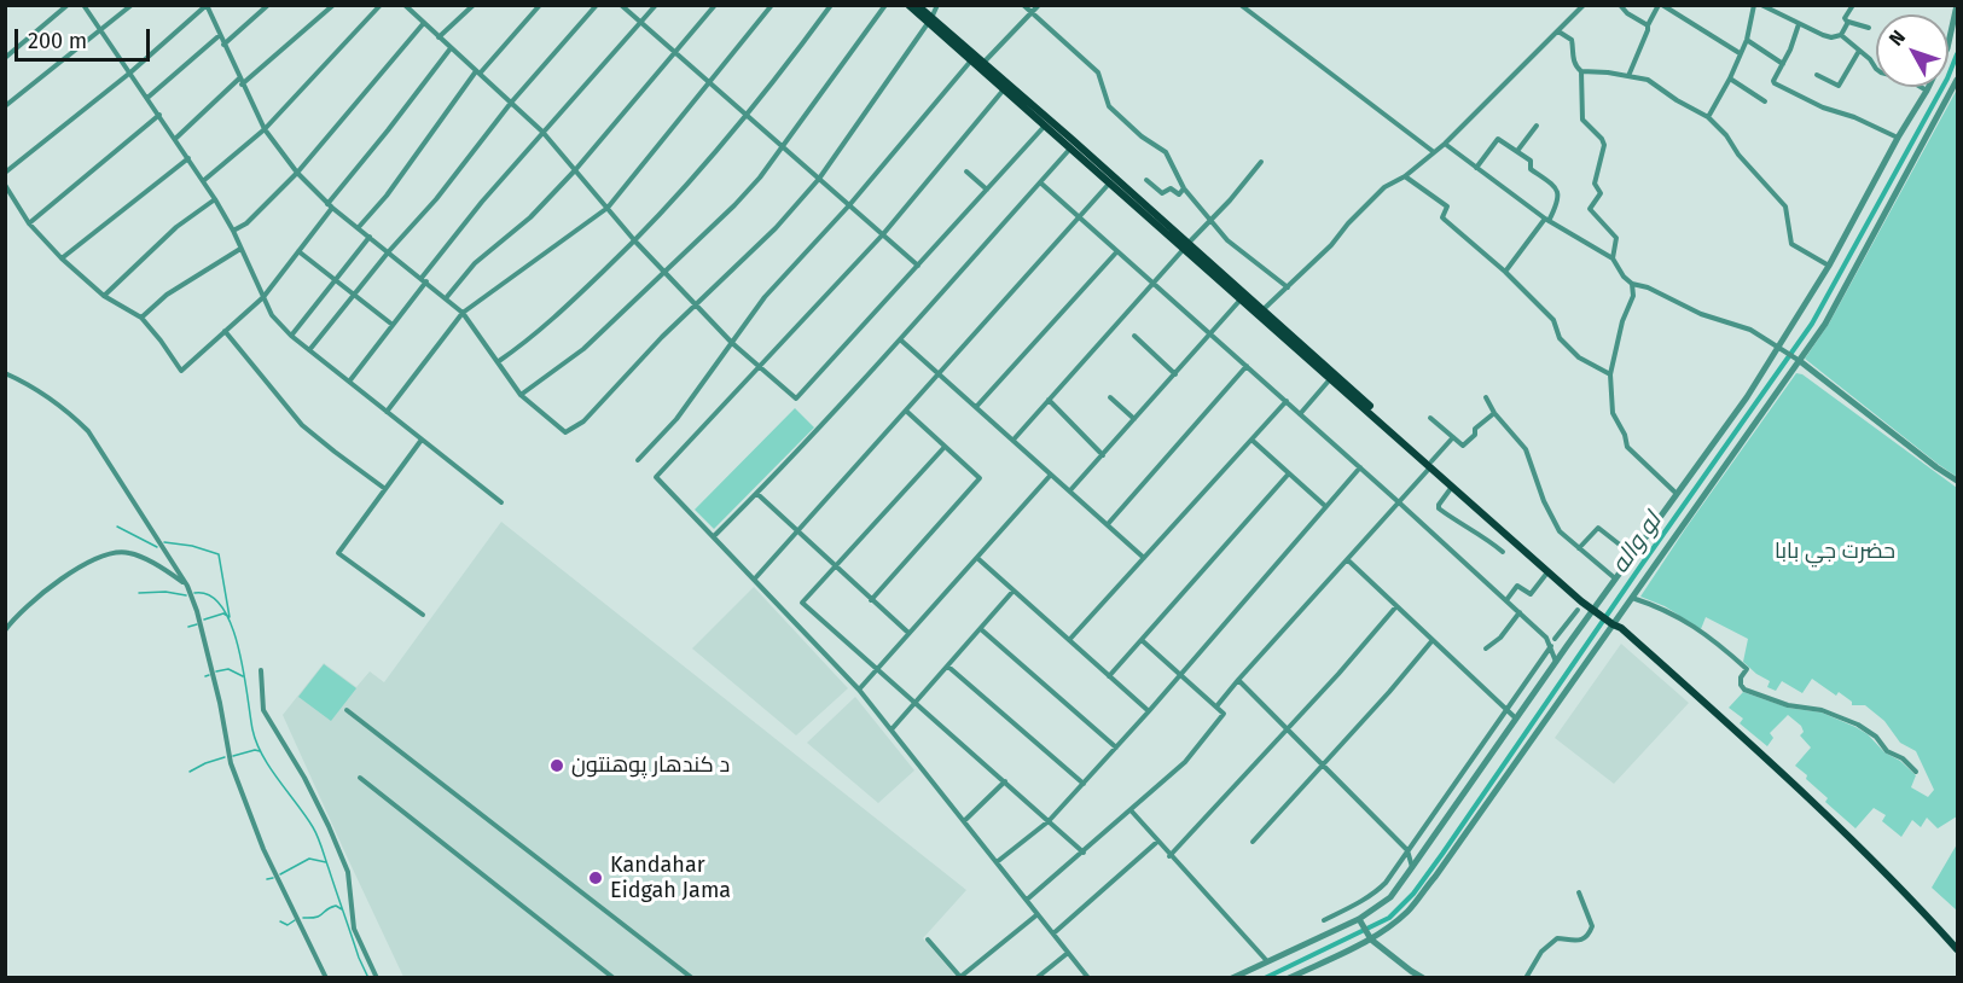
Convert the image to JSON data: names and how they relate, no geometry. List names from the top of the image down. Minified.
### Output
{"water":["لو واله"],"parks":["حضرت جي بابا"],"places":["د کندهار پوهنتون","Kandahar Eidgah Jama"],"scale_bar":"200 m","north":"top left"}
